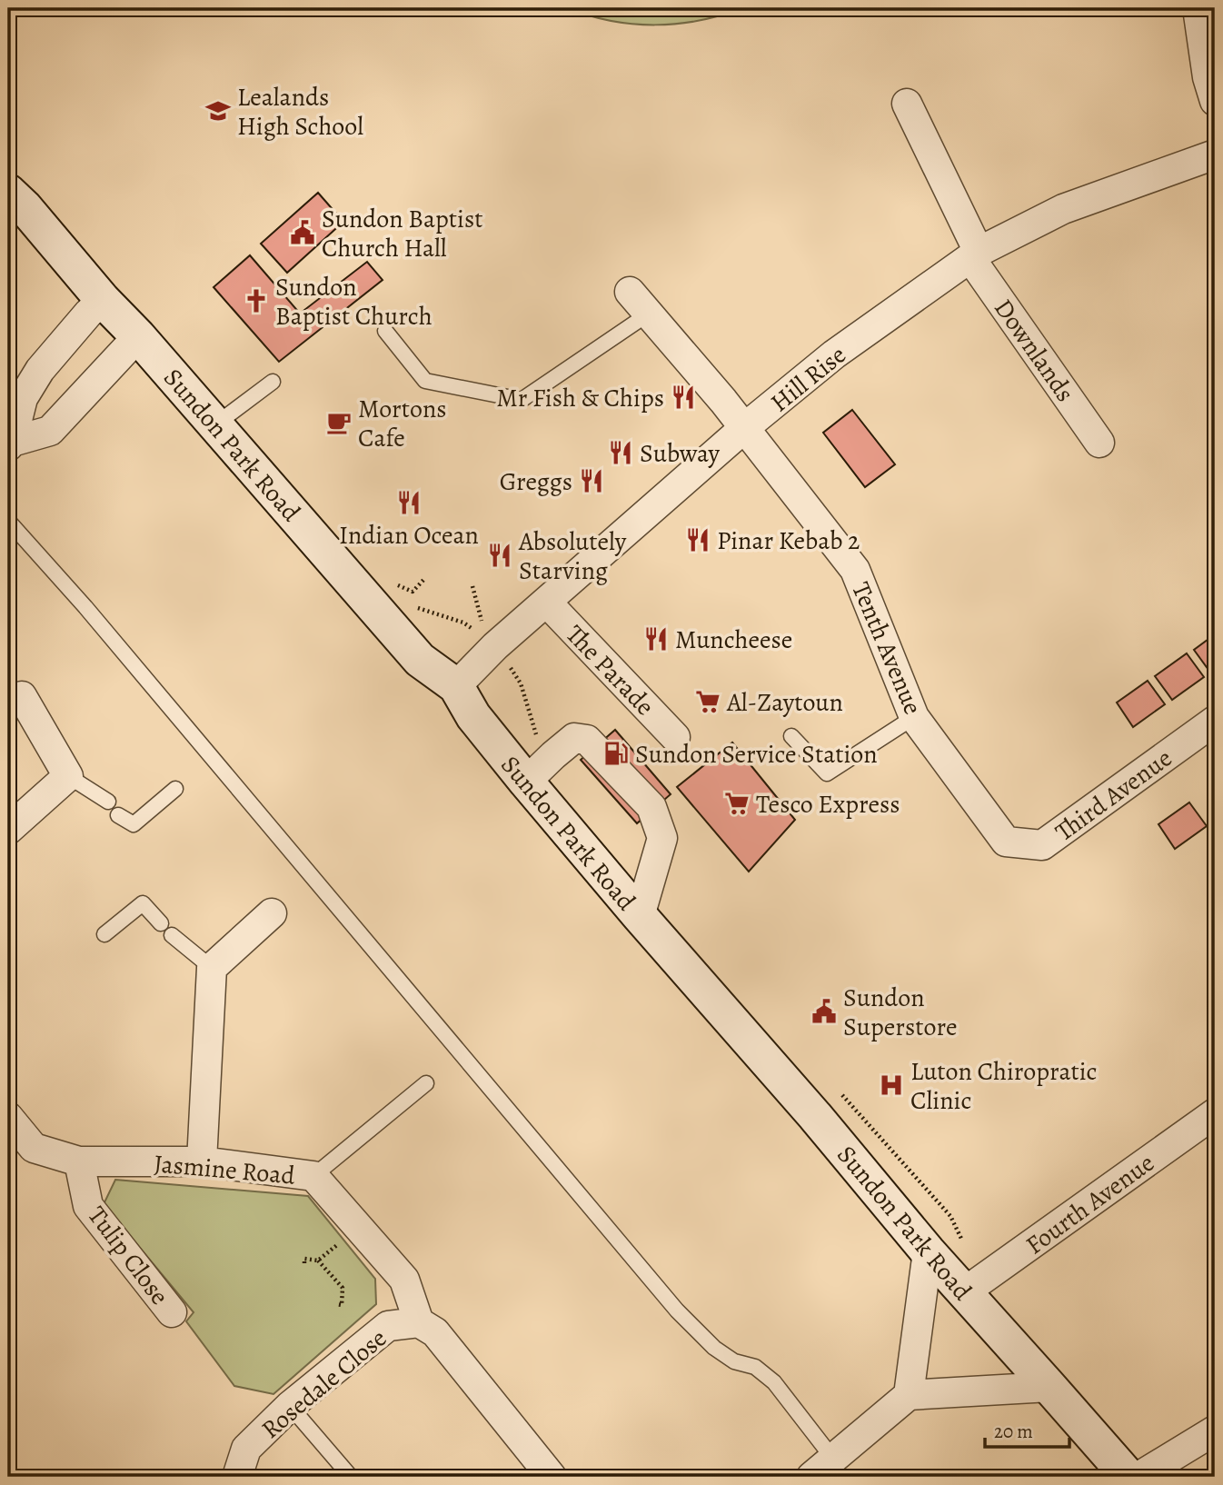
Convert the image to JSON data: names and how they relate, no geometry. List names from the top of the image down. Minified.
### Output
{"streets":{"street":["Downlands","Hill Rise","Sundon Park Road","Tenth Avenue","The Parade","Third Avenue","Jasmine Road","Fourth Avenue","Tulip Close","Rosedale Close"]},"crossings":[["Downlands","Hill Rise"],["Hill Rise","Sundon Park Road"],["Hill Rise","Tenth Avenue"],["Hill Rise","The Parade"],["Sundon Park Road","Fourth Avenue"],["Tenth Avenue","Third Avenue"],["Jasmine Road","Tulip Close"],["Jasmine Road","Rosedale Close"]],"places":{"school or university":["Lealands High School"],"public building":["Sundon Baptist Church Hall","Sundon Superstore"],"church":["Sundon Baptist Church"],"restaurant":["Mr Fish & Chips","Subway","Greggs","Indian Ocean","Pinar Kebab 2","Absolutely Starving","Muncheese"],"cafe":["Mortons Cafe"],"supermarket":["Al-Zaytoun","Tesco Express"],"fuel station":["Sundon Service Station"],"hospital":["Luton Chiropratic Clinic"]},"scale_bar":"20 m"}
